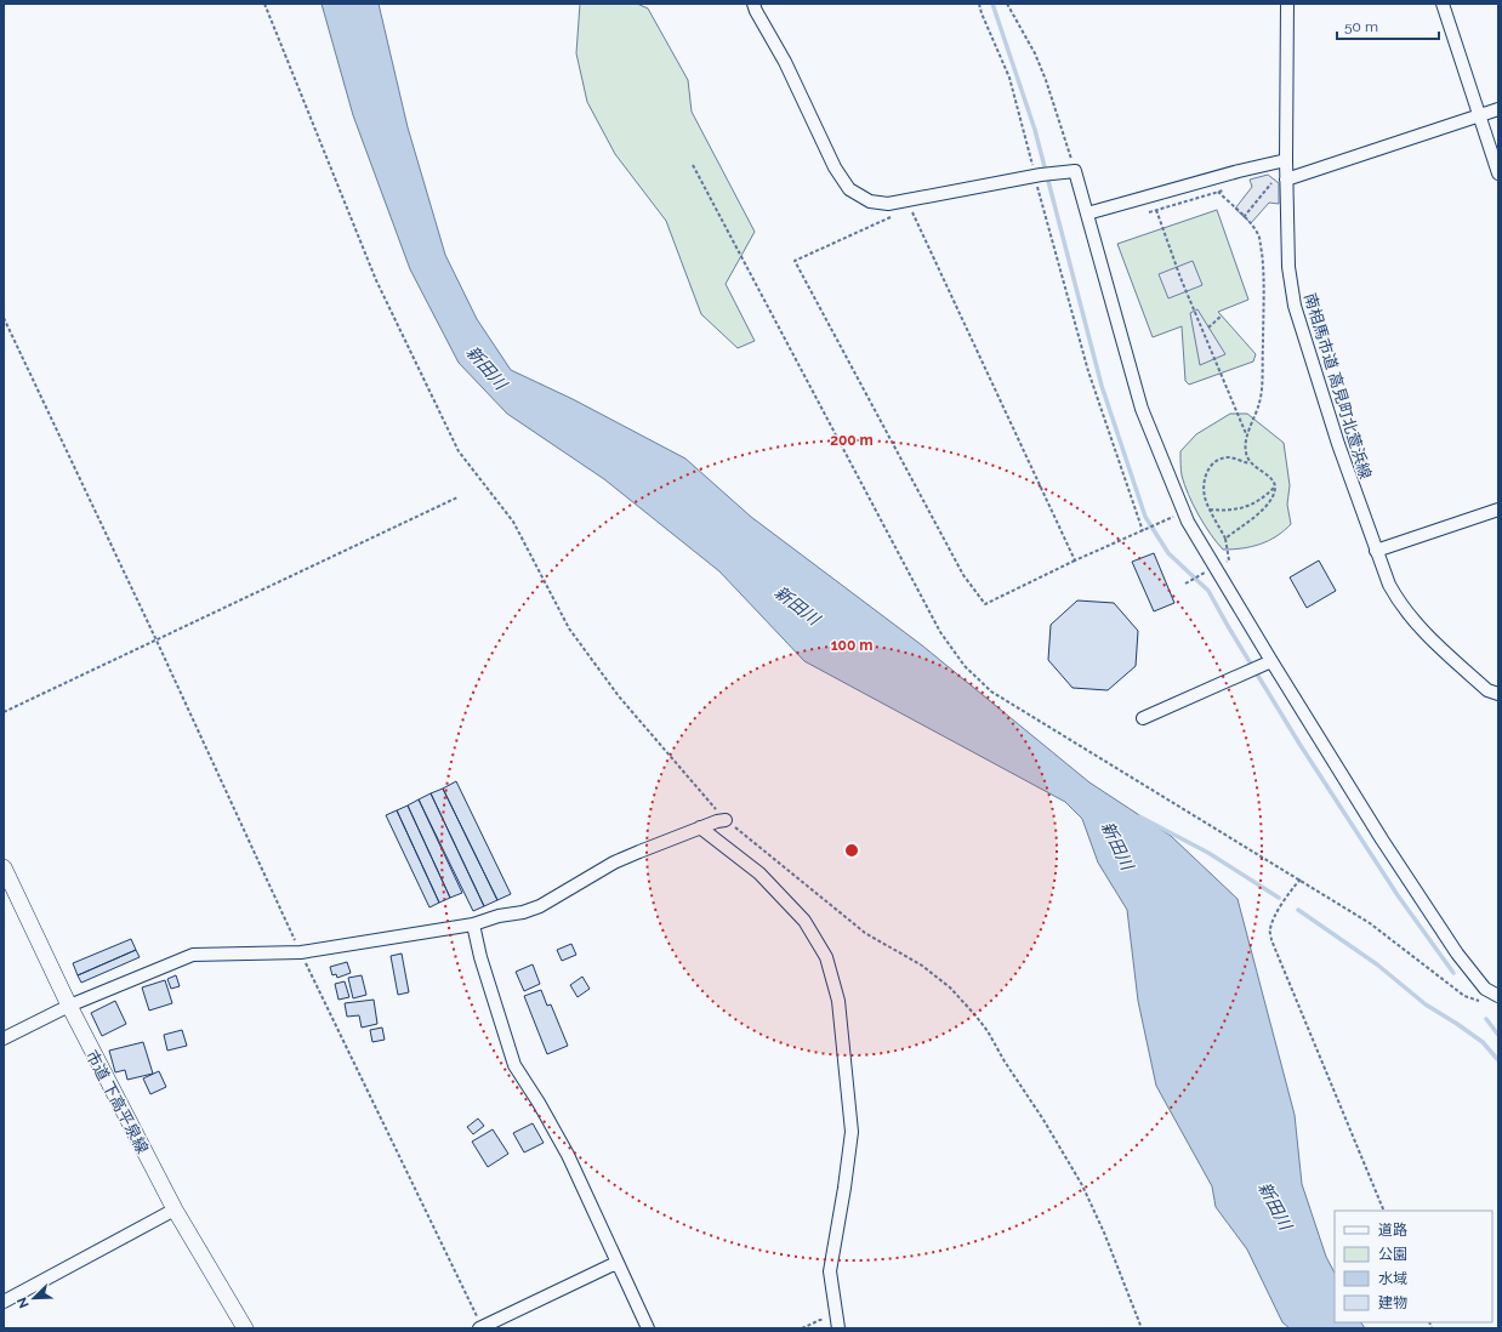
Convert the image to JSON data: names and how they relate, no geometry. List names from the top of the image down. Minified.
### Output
{"streets":{"street":["南相馬市道 高見町北萱浜線","市道 下高平泉線"]},"water":["新田川"],"legend":["道路","公園","水域","建物"],"scale_bar":"50 m","north":"bottom left","rings":["200 m","100 m"]}
